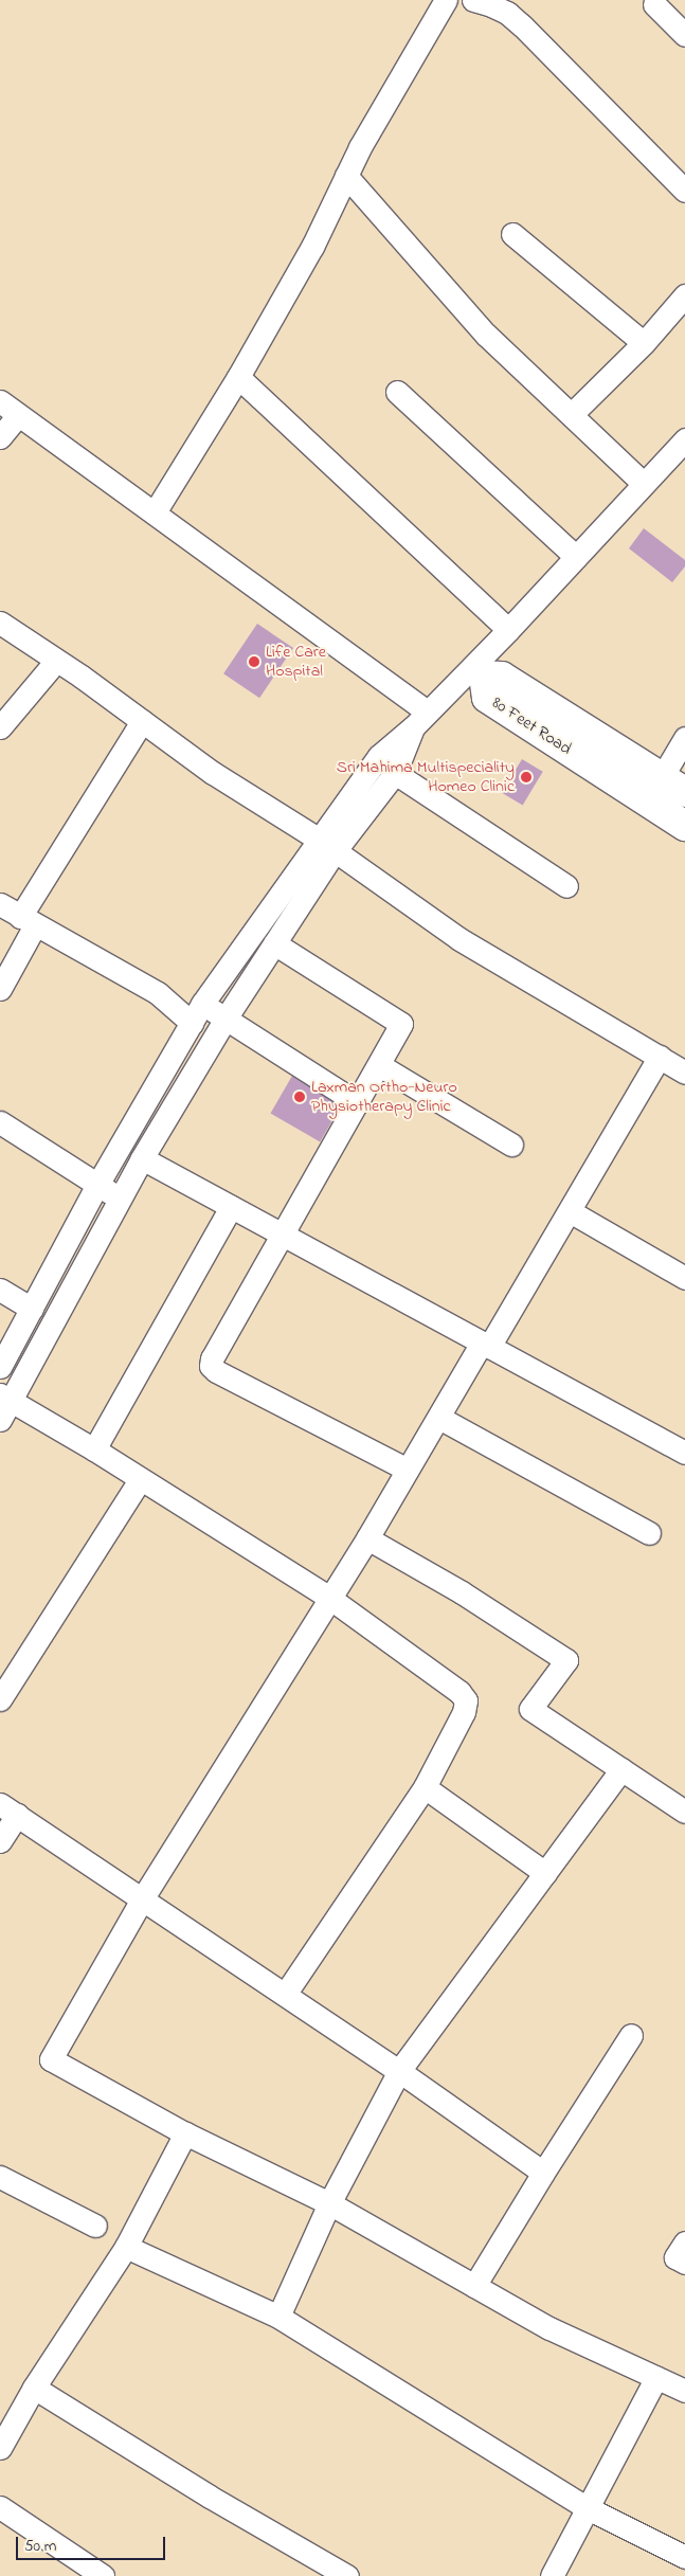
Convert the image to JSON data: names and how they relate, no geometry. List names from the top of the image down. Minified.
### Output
{"streets":{"main road":["80 Feet Road"]},"places":["Life Care Hospital","Sri Mahima Multispeciality Homeo Clinic","Laxman Ortho-Neuro Physiotherapy Clinic"],"scale_bar":"50 m"}
